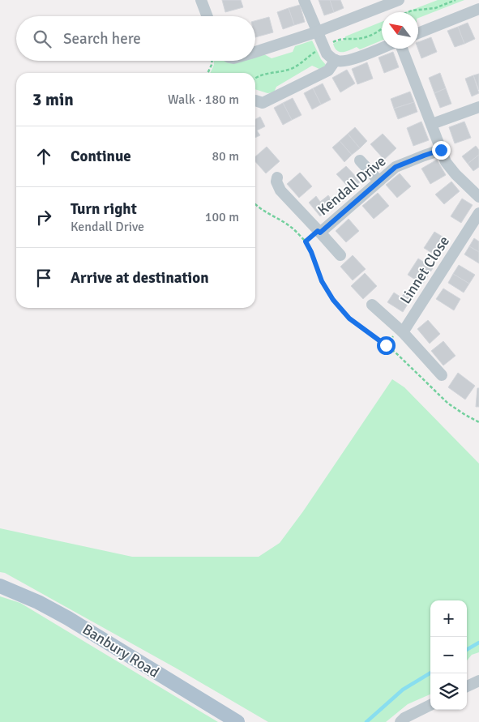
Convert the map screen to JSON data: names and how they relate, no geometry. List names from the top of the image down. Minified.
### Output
{"streets":{"main road":["Banbury Road"],"street":["Kendall Drive","Linnet Close"]},"north":"top left","page":{"search":"Search here","heading":["3 min","Walk · 180 m"],"list":[["Continue","80 m"],["Turn right","Kendall Drive","100 m"],"Arrive at destination"],"map_buttons":["+","−"]}}
